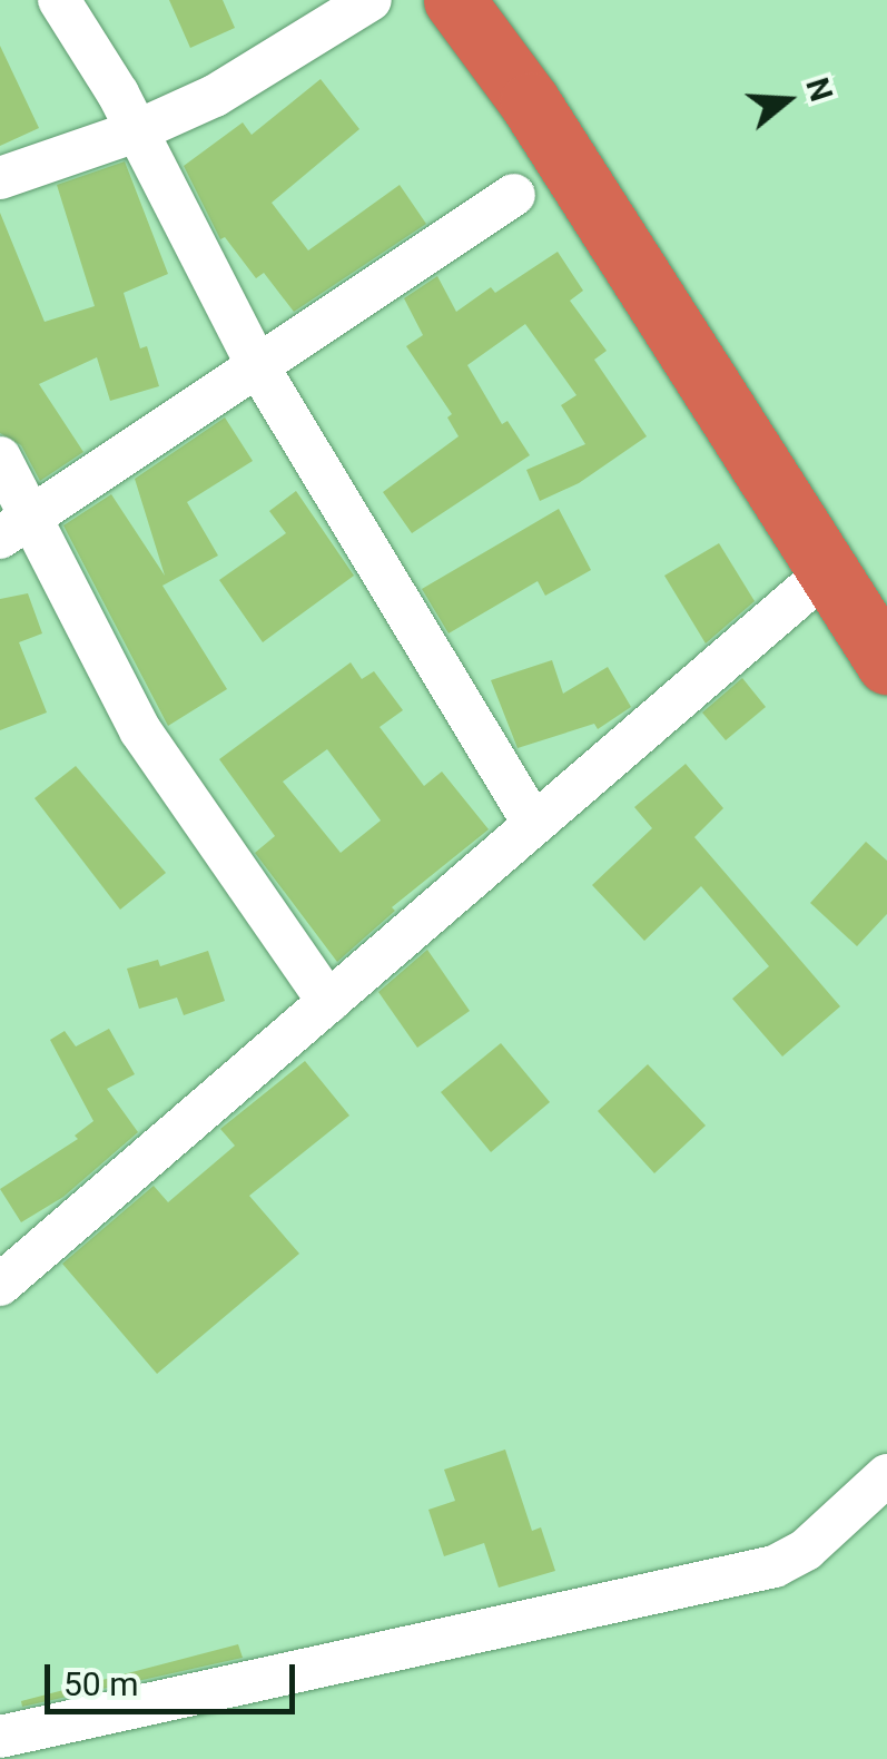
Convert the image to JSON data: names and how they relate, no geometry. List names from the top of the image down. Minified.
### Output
{"scale_bar":"50 m","north":"right"}
